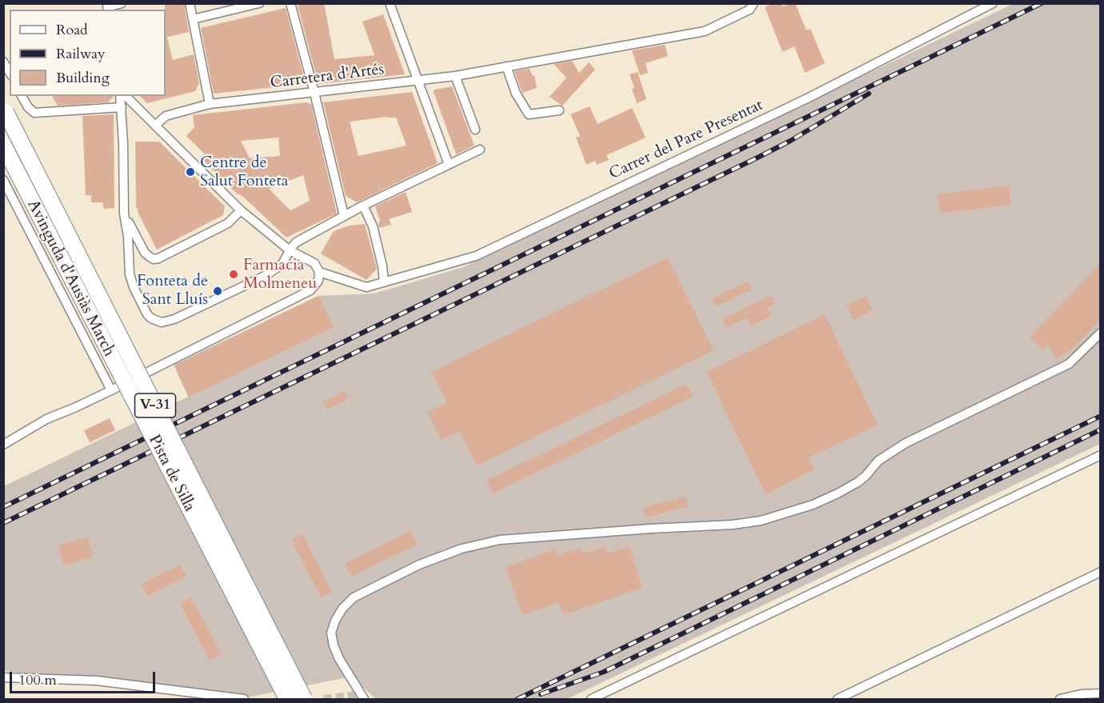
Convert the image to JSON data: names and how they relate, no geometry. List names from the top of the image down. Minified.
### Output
{"streets":{"highway":["V-31","Pista de Silla"],"street":["Carretera d'Artés","Carrer del Pare Presentat","Avinguda d'Ausiàs March"]},"crossings":[["Carretera d'Artés","Carrer del Pare Presentat"]],"places":["Centre de Salut Fonteta","Farmacia Molmeneu","Fonteta de Sant Lluís"],"legend":["Road","Railway","Building"],"scale_bar":"100 m"}
